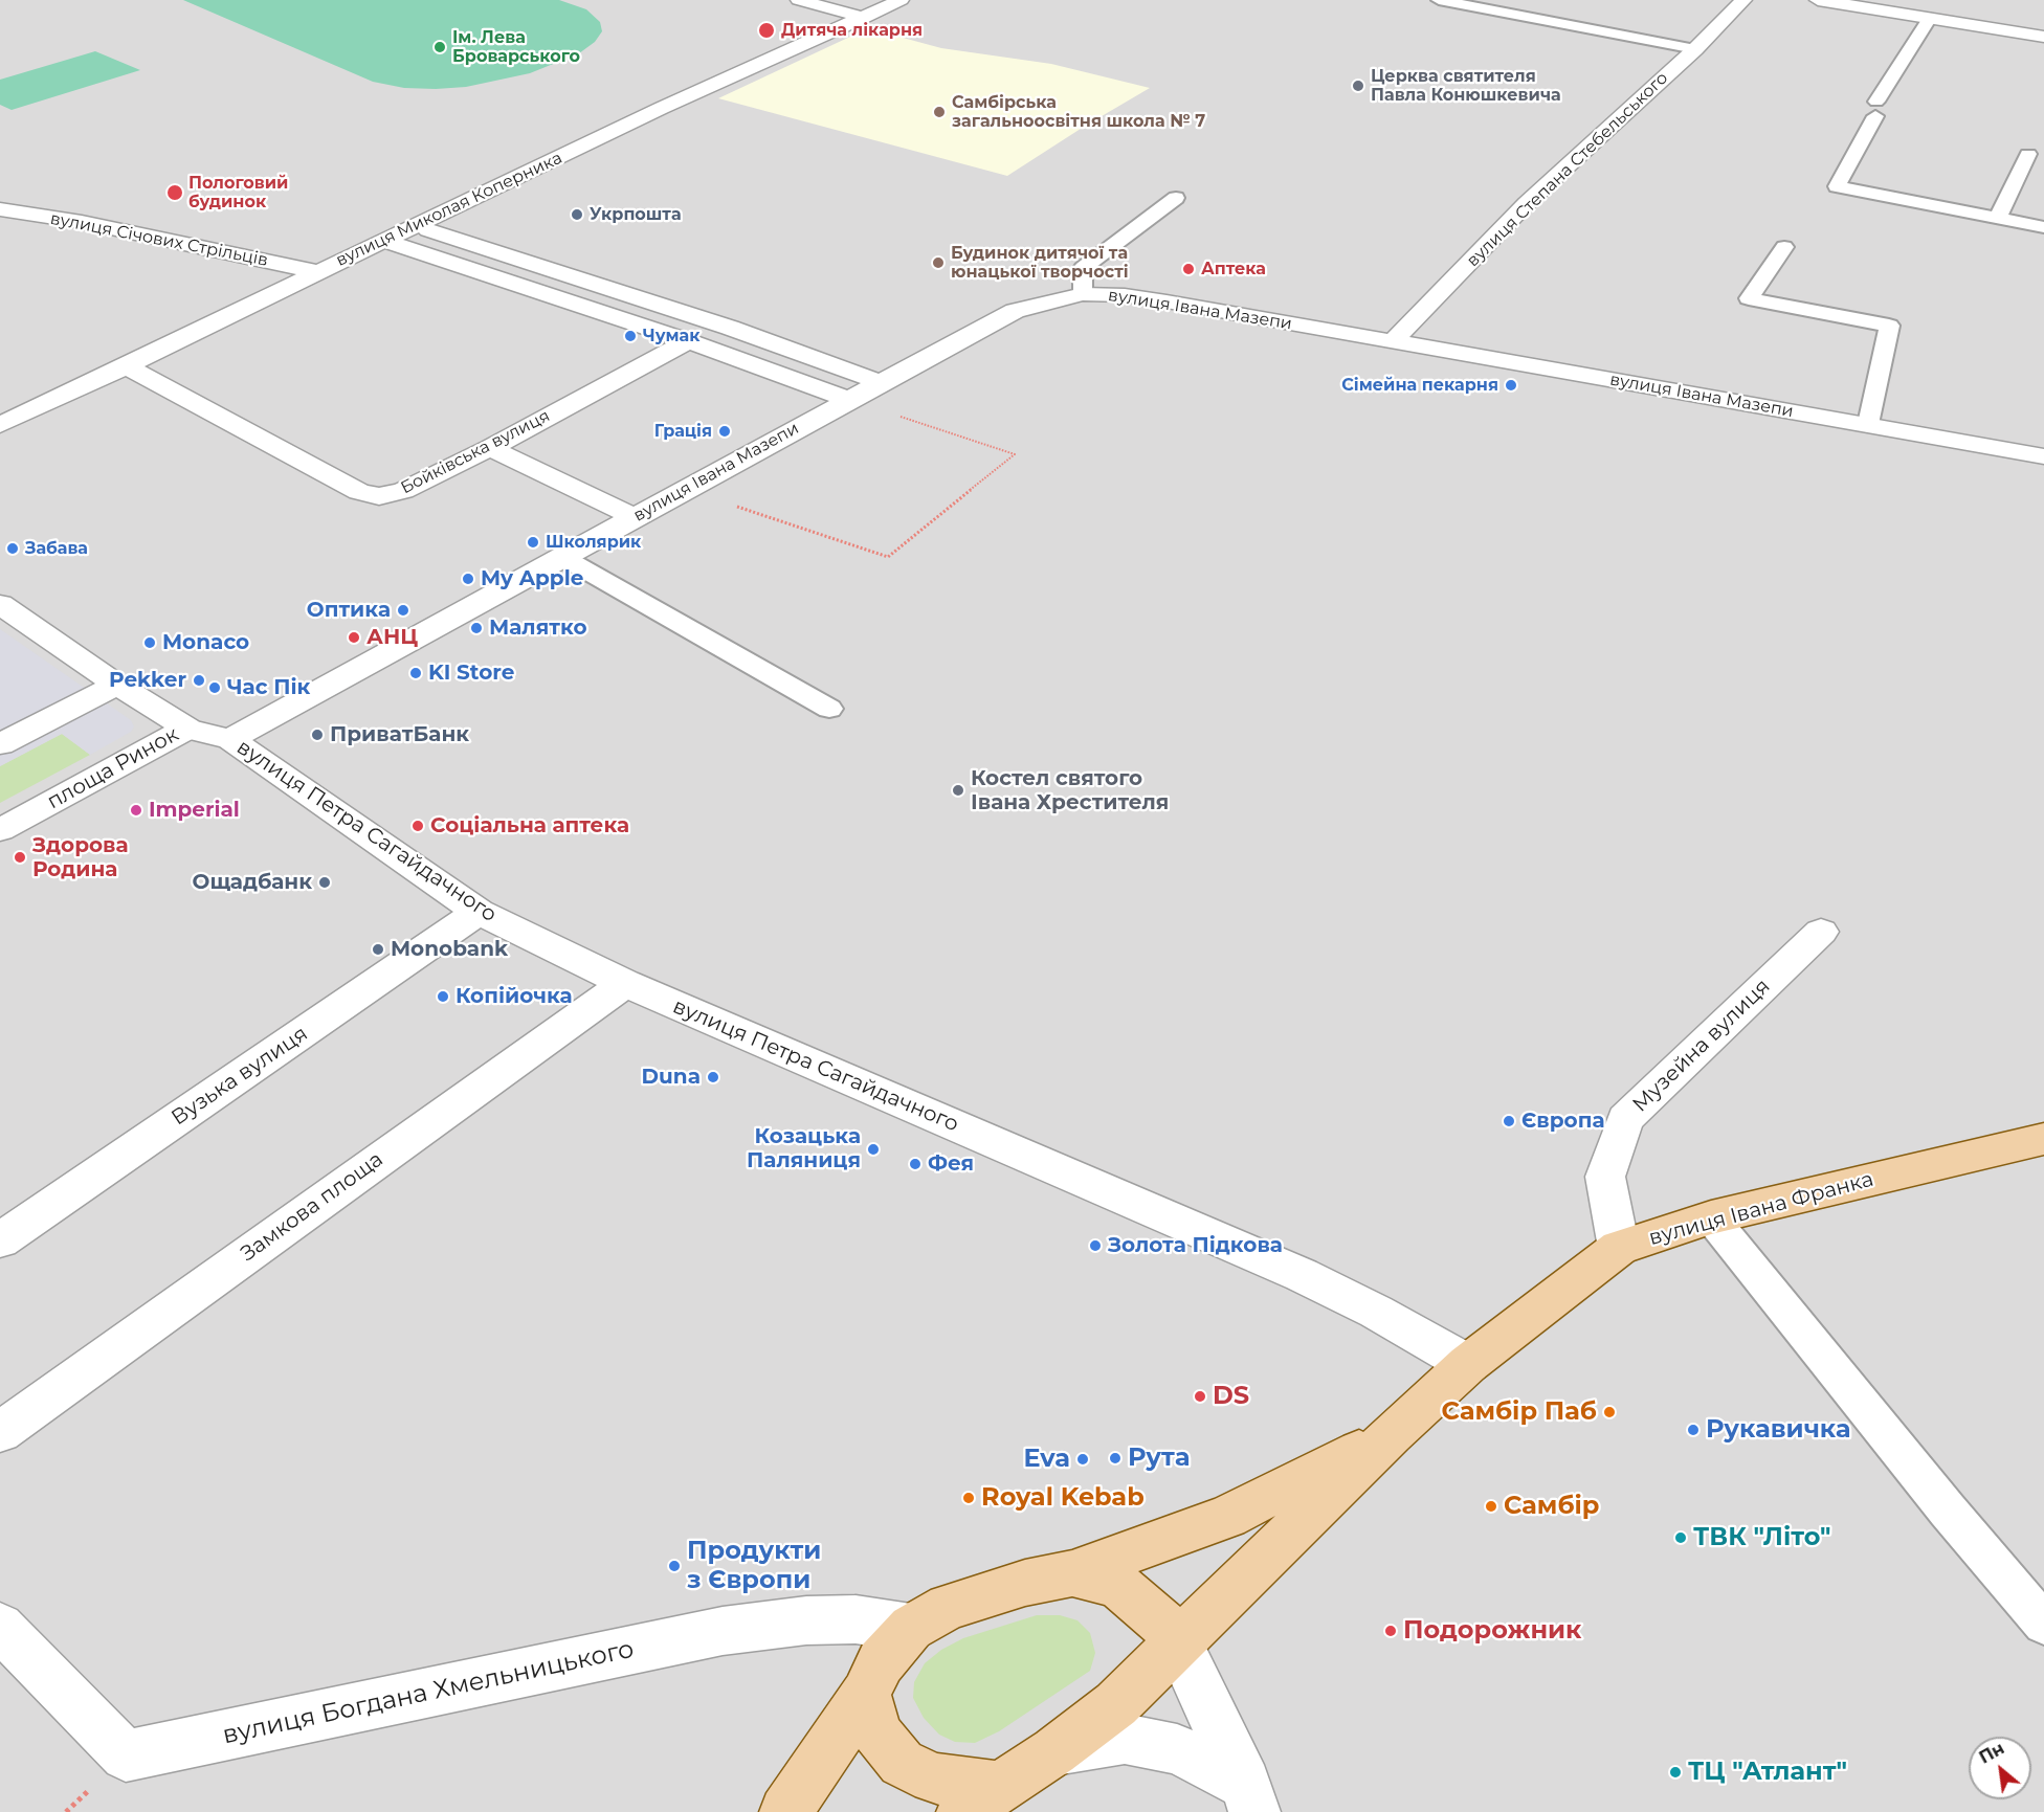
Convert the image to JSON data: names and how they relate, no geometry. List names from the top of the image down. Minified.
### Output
{"streets":{"main road":["вулиця Івана Франка"],"street":["вулиця Степана Стебельського","вулиця Миколая Коперника","вулиця Січових Стрільців","вулиця Івана Мазепи","Бойківська вулиця","площа Ринок","вулиця Петра Сагайдачного","Музейна вулиця","Вузька вулиця","Замкова площа","вулиця Богдана Хмельницького"]},"crossings":[["вулиця Степана Стебельського","вулиця Івана Мазепи"],["вулиця Миколая Коперника","вулиця Січових Стрільців"],["вулиця Миколая Коперника","Бойківська вулиця"],["вулиця Івана Мазепи","вулиця Петра Сагайдачного"],["площа Ринок","вулиця Петра Сагайдачного"],["вулиця Петра Сагайдачного","Вузька вулиця"],["вулиця Петра Сагайдачного","Замкова площа"],["вулиця Петра Сагайдачного","вулиця Івана Франка"],["Музейна вулиця","вулиця Івана Франка"],["вулиця Івана Франка","вулиця Богдана Хмельницького"]],"places":["Дитяча лікарня","Ім. Лева Броварського","Церква святителя Павла Конюшкевича","Самбірська загальноосвітня школа № 7","Пологовий будинок","Укрпошта","Будинок дитячої та юнацької творчості","Аптека","Чумак","Сімейна пекарня","Грація","Школярик","Забава","My Apple","Оптика","Малятко","АНЦ","Monaco","KI Store","Pekker","Час Пік","ПриватБанк","Костел святого Івана Хрестителя","Imperial","Соціальна аптека","Здорова Родина","Ощадбанк","Monobank","Копійочка","Duna","Європа","Козацька Паляниця","Фея","Золота Підкова","DS","Самбір Паб","Рукавичка","Рута","Eva","Royal Kebab","Самбір","ТВК \"Літо\"","Продукти з Європи","Подорожник","ТЦ \"Атлант\""],"north":"top left"}
